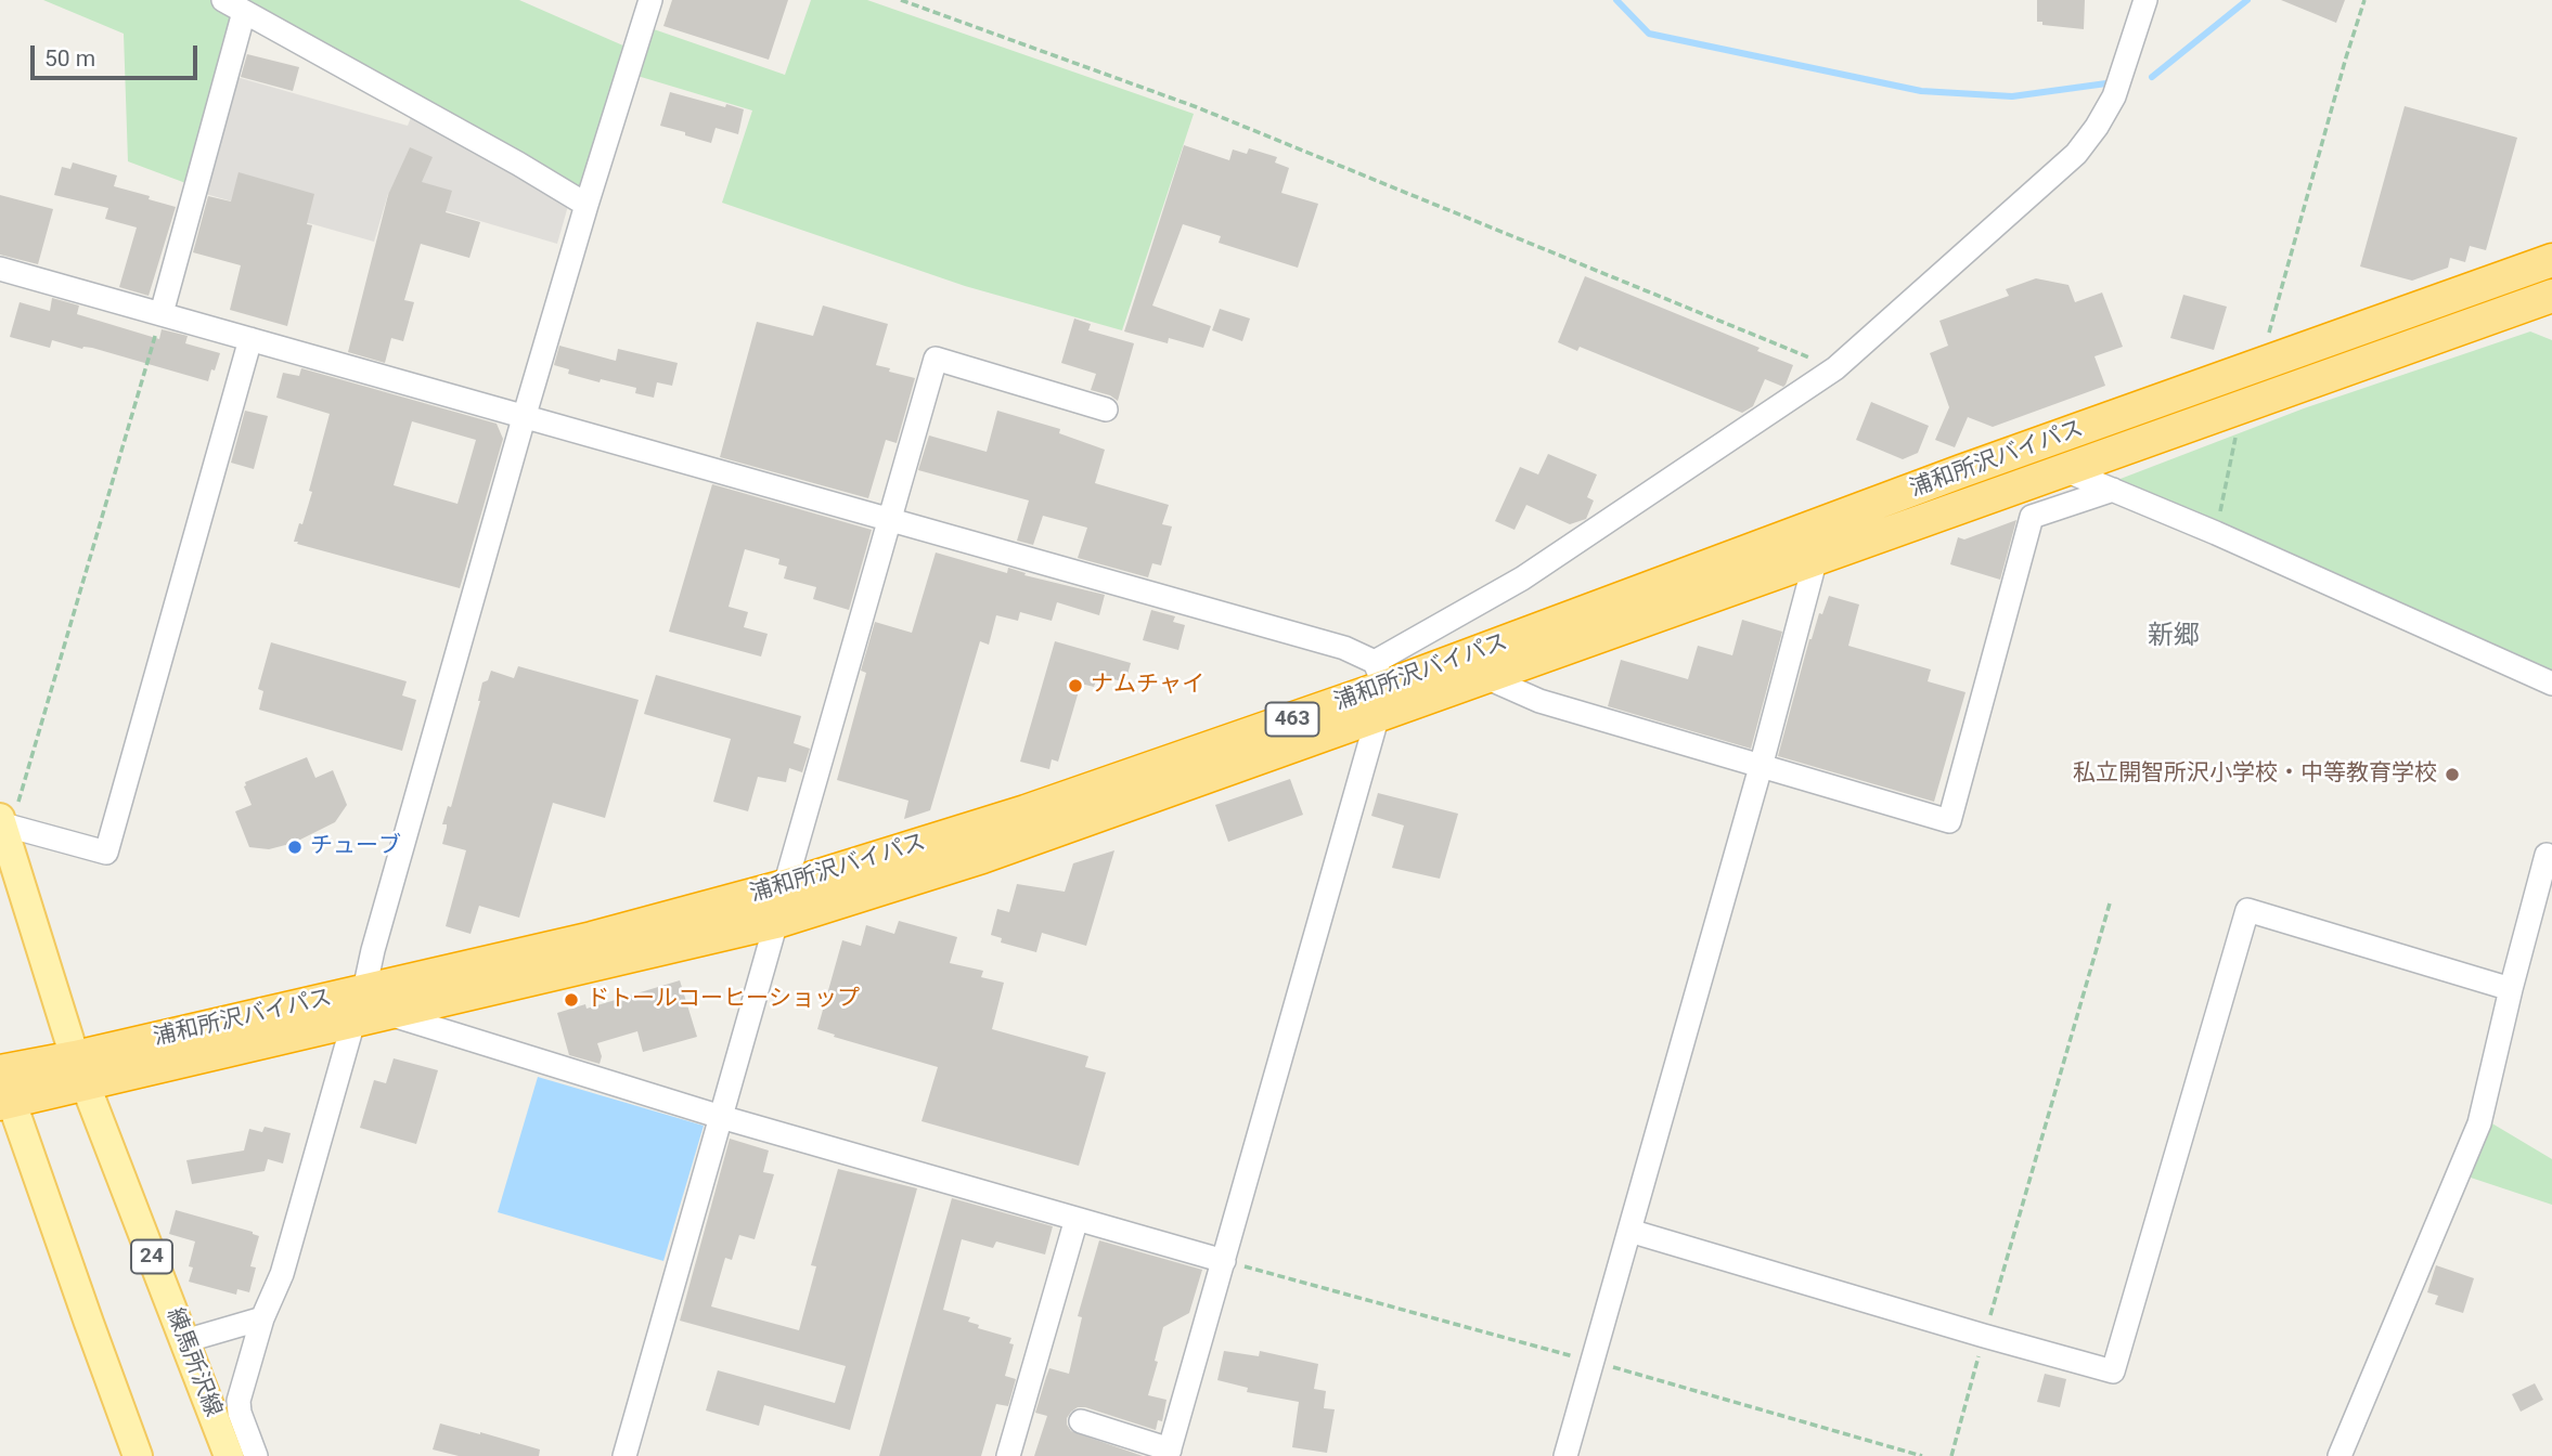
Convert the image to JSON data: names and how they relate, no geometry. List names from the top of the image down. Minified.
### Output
{"streets":{"highway":["浦和所沢バイパス","463"],"main road":["24","練馬所沢線"]},"crossings":[["浦和所沢バイパス","練馬所沢線"]],"districts":["新郷"],"places":["ナムチャイ","私立開智所沢小学校・中等教育学校","チューブ","ドトールコーヒーショップ"],"scale_bar":"50 m"}
